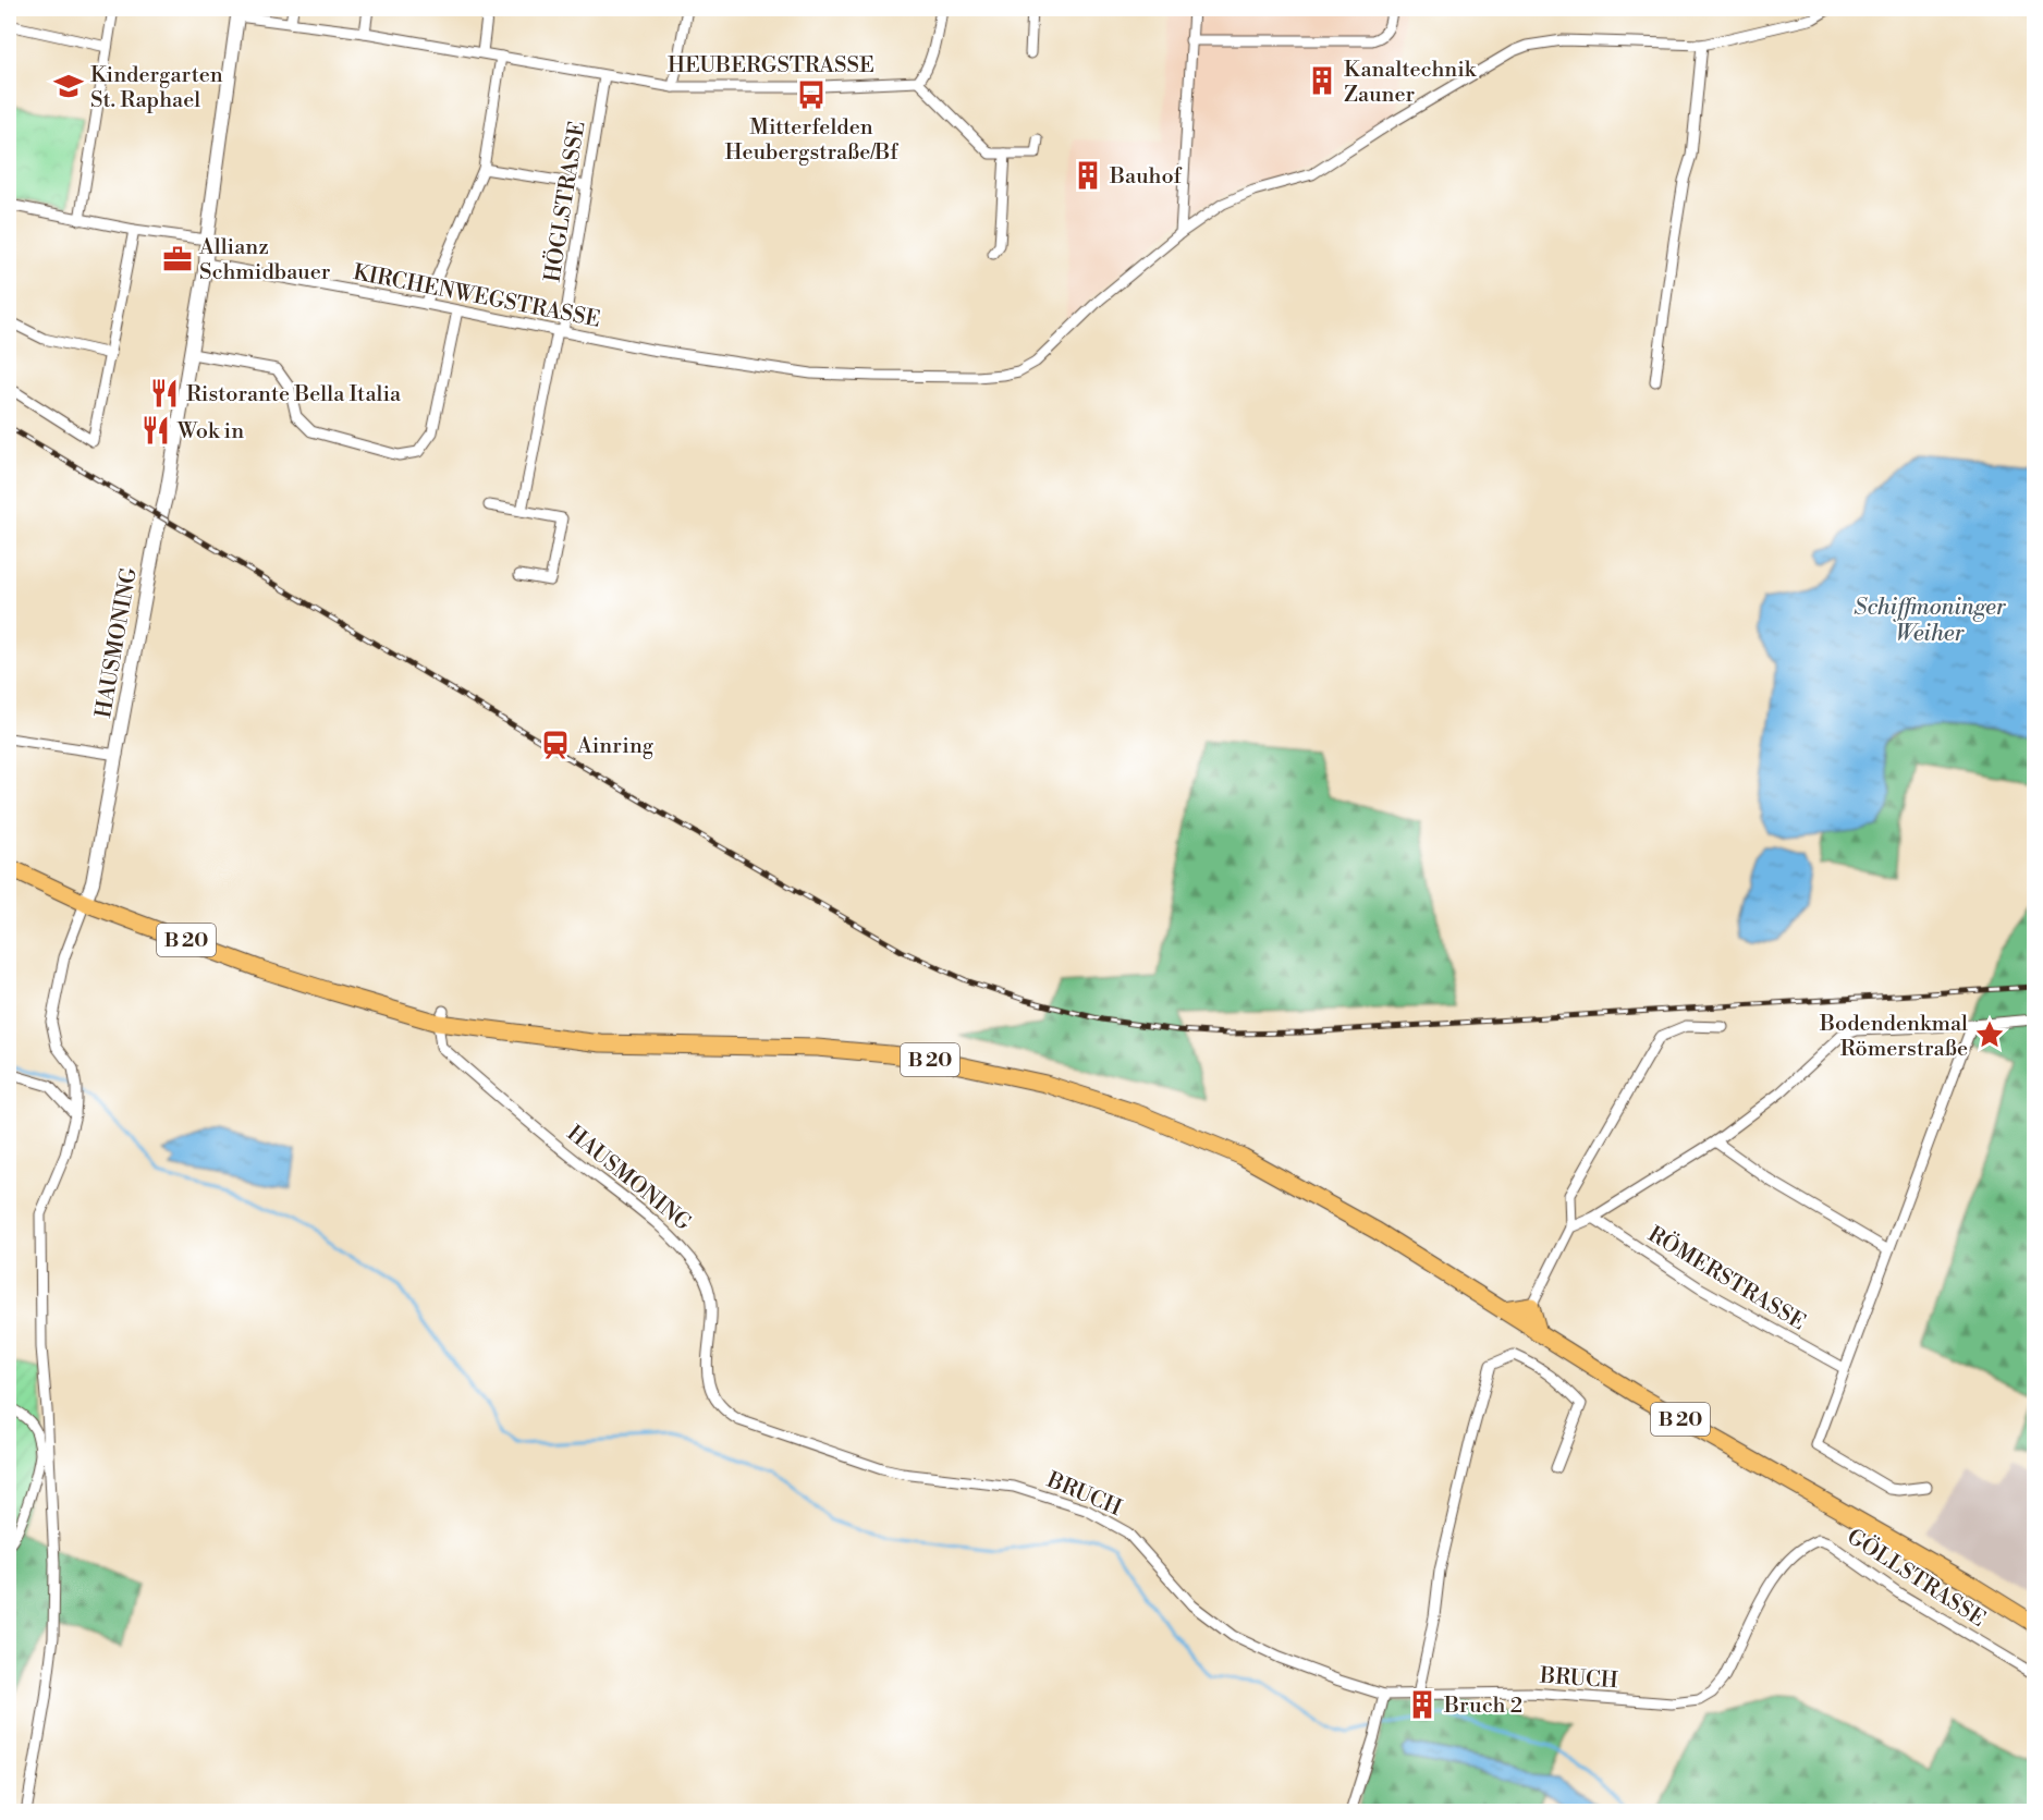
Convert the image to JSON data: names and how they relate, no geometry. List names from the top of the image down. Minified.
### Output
{"streets":{"main road":["B 20"],"street":["HEUBERGSTRASSE","HÖGLSTRASSE","KIRCHENWEGSTRASSE","HAUSMONING","RÖMERSTRASSE","BRUCH","GÖLLSTRASSE"]},"crossings":[["HEUBERGSTRASSE","HÖGLSTRASSE"],["HEUBERGSTRASSE","HAUSMONING"],["HÖGLSTRASSE","KIRCHENWEGSTRASSE"],["KIRCHENWEGSTRASSE","HAUSMONING"],["HAUSMONING","B 20"],["HAUSMONING","BRUCH"],["BRUCH","GÖLLSTRASSE"]],"water":["Schiffmoninger Weiher"],"places":{"building":["Kanaltechnik Zauner","Bauhof","Bruch 2"],"school or university":["Kindergarten St. Raphael"],"bus stop":["Mitterfelden Heubergstraße/Bf"],"office":["Allianz Schmidbauer"],"restaurant":["Ristorante Bella Italia","Wok in"],"station":["Ainring"],"place":["Bodendenkmal Römerstraße"]}}
